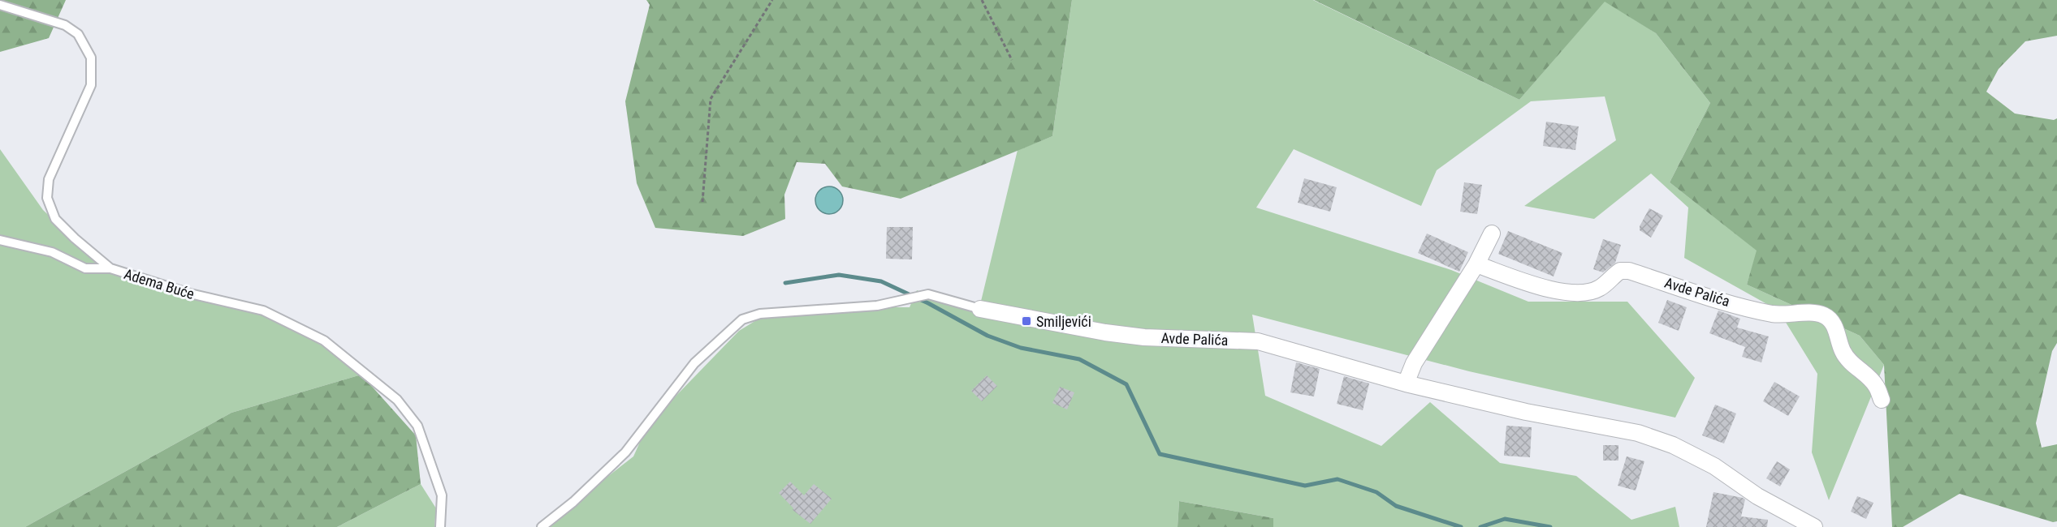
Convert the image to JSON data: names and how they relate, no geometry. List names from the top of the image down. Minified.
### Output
{"streets":{"street":["Avde Palića"],"lane":["Adema Buće"]},"places":{"transit":["Smiljevići"]}}
